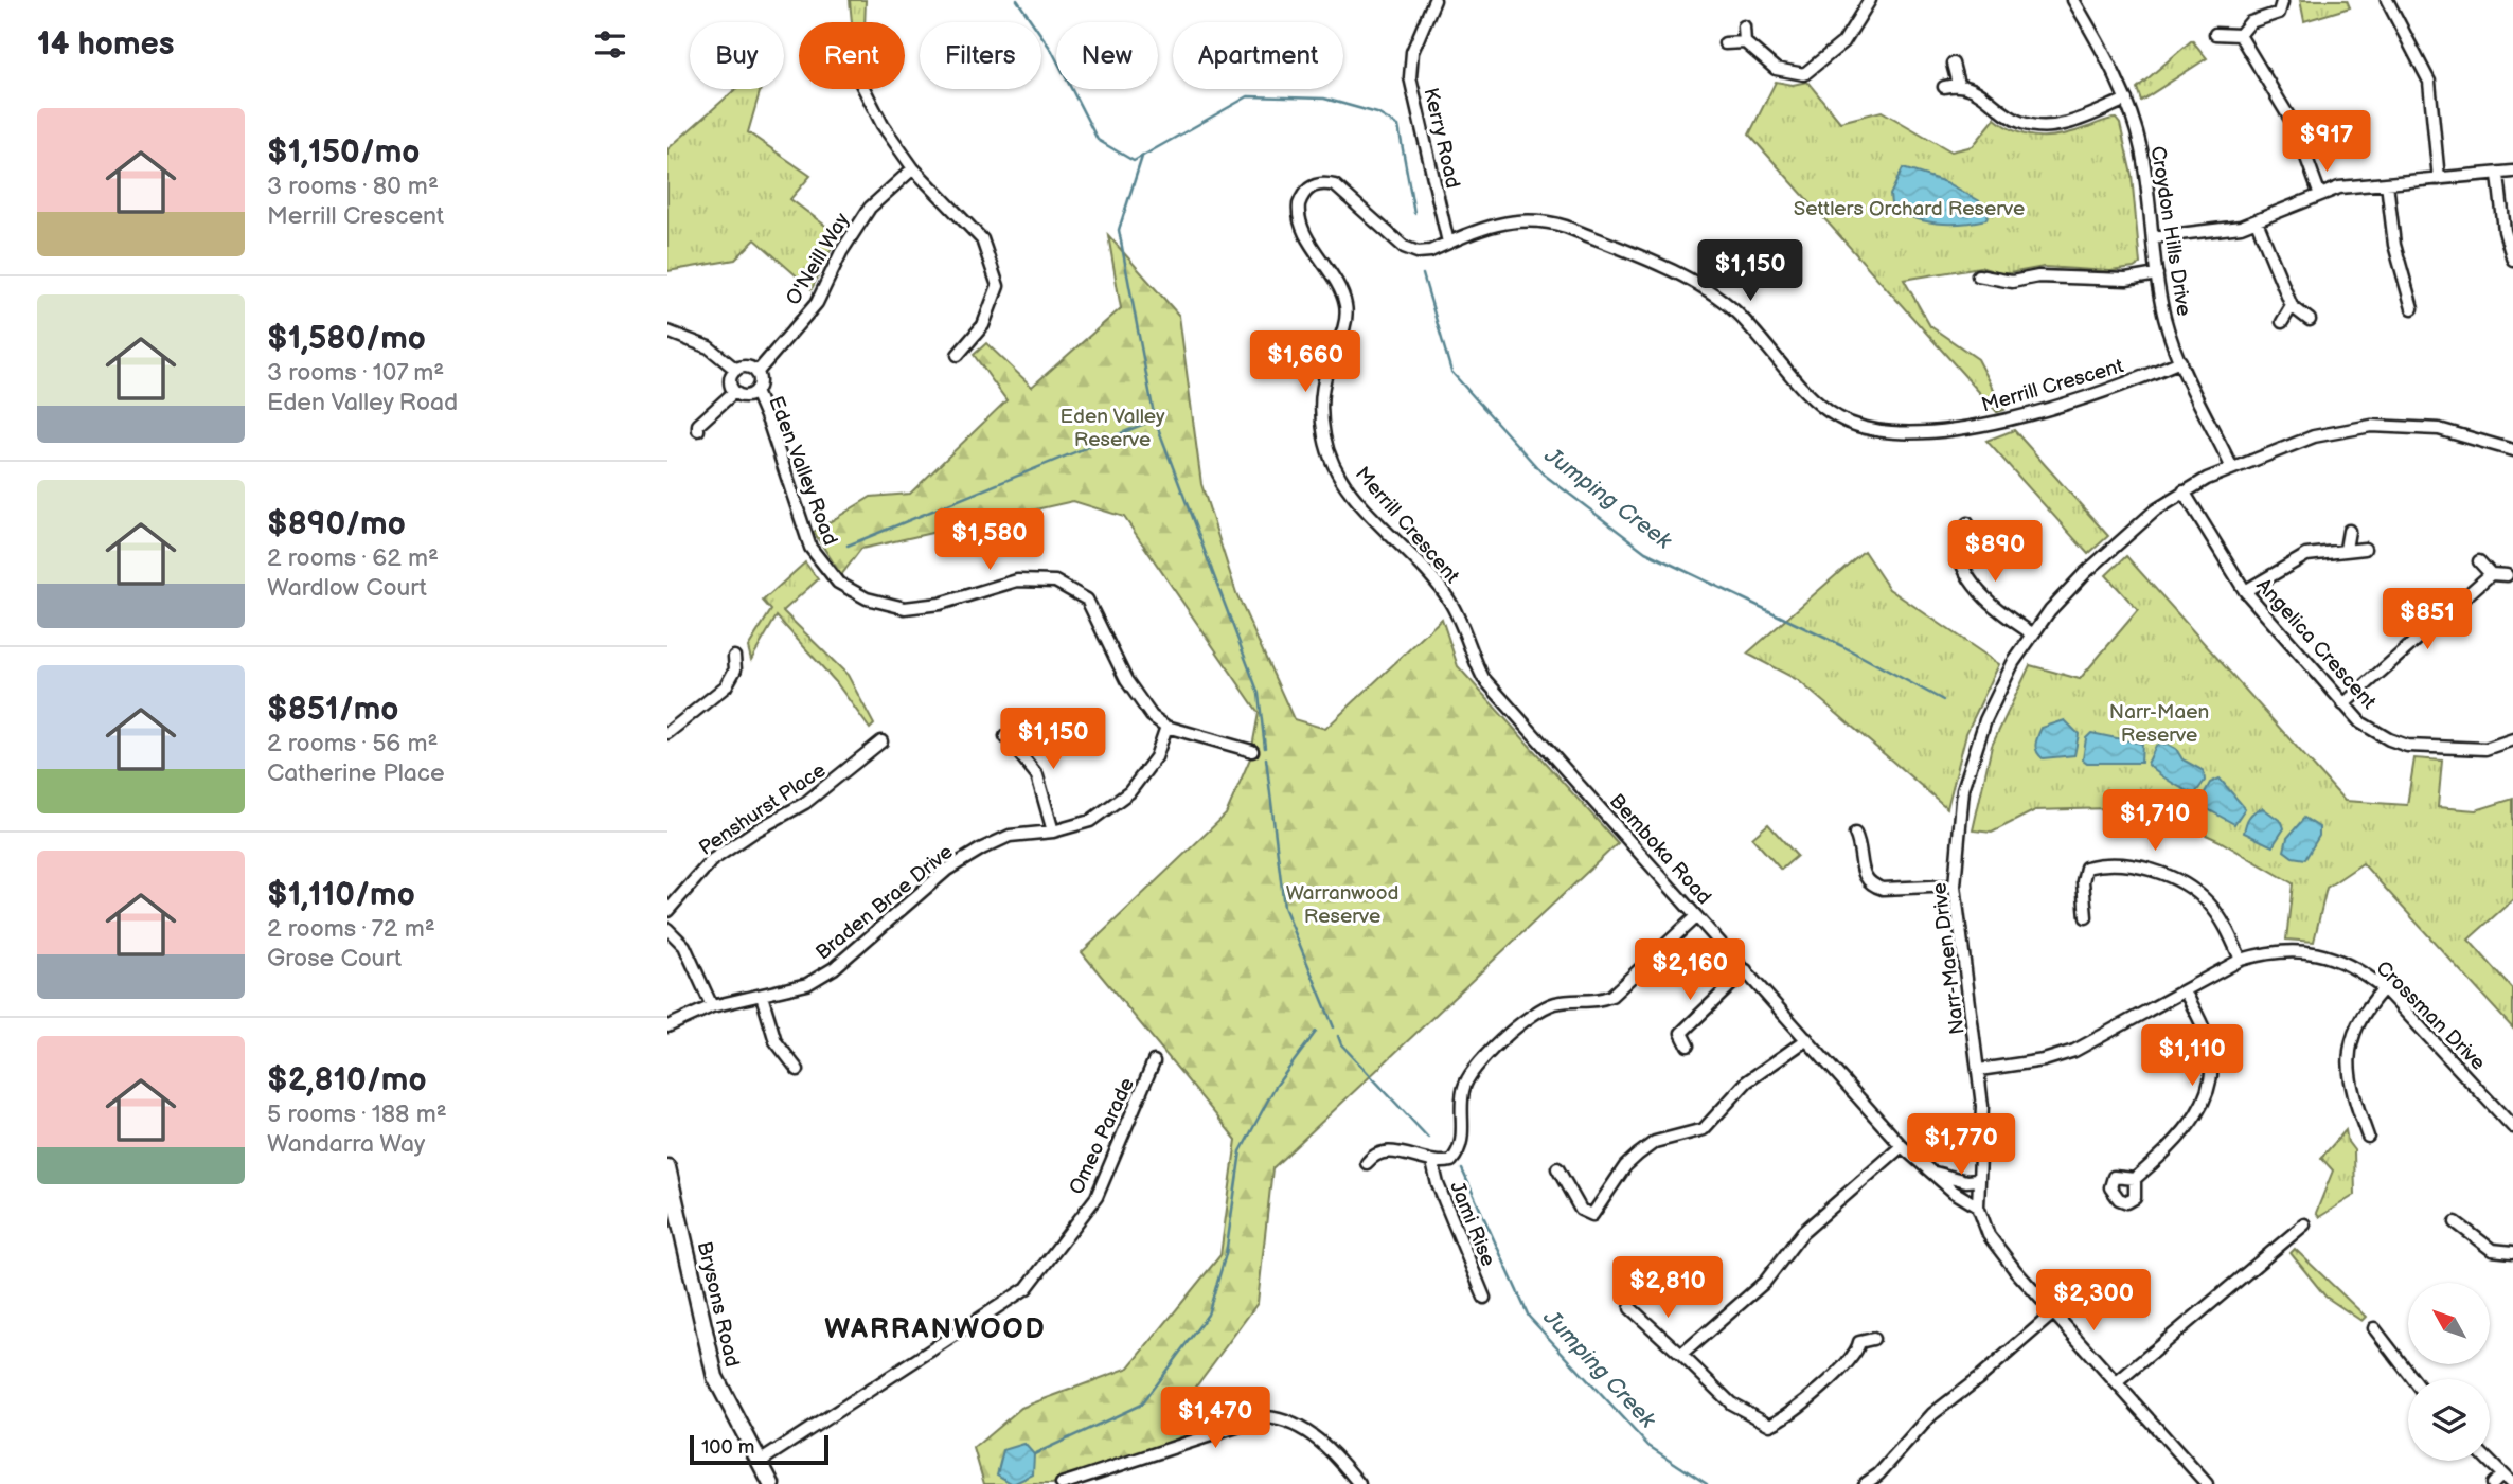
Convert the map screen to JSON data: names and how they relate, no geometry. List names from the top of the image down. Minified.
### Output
{"streets":{"street":["Kerry Road","Croydon Hills Drive","O'Neill Way","Merrill Crescent","Eden Valley Road","Angelica Crescent","Penshurst Place","Bemboka Road","Braden Brae Drive","Narr-Maen Drive","Crossman Drive","Omeo Parade","Jami Rise","Brysons Road"]},"crossings":[["Kerry Road","Merrill Crescent"],["Croydon Hills Drive","Merrill Crescent"],["Croydon Hills Drive","Narr-Maen Drive"],["O'Neill Way","Eden Valley Road"],["Merrill Crescent","Bemboka Road"],["Eden Valley Road","Braden Brae Drive"],["Angelica Crescent","Narr-Maen Drive"],["Bemboka Road","Narr-Maen Drive"],["Narr-Maen Drive","Crossman Drive"],["Omeo Parade","Brysons Road"]],"districts":["WARRANWOOD"],"water":["Jumping Creek"],"parks":["Settlers Orchard Reserve","Eden Valley Reserve","Narr-Maen Reserve","Warranwood Reserve"],"scale_bar":"100 m","north":"top left","page":{"heading":"14 homes","chip":["Buy","Rent","Filters","New","Apartment"],"list":[{"name":"$1,150/mo","note":"3 rooms · 80 m² · Merrill Crescent"},{"name":"$1,580/mo","note":"3 rooms · 107 m² · Eden Valley Road"},{"name":"$890/mo","note":"2 rooms · 62 m² · Wardlow Court"},{"name":"$851/mo","note":"2 rooms · 56 m² · Catherine Place"},{"name":"$1,110/mo","note":"2 rooms · 72 m² · Grose Court"},{"name":"$2,810/mo","note":"5 rooms · 188 m² · Wandarra Way"}],"price":["$917","$1,150","$1,660","$1,580","$890","$851","$1,150","$1,710","$2,160","$1,110","$1,770","$2,810","$2,300","$1,470"],"scale":"100 m"}}
